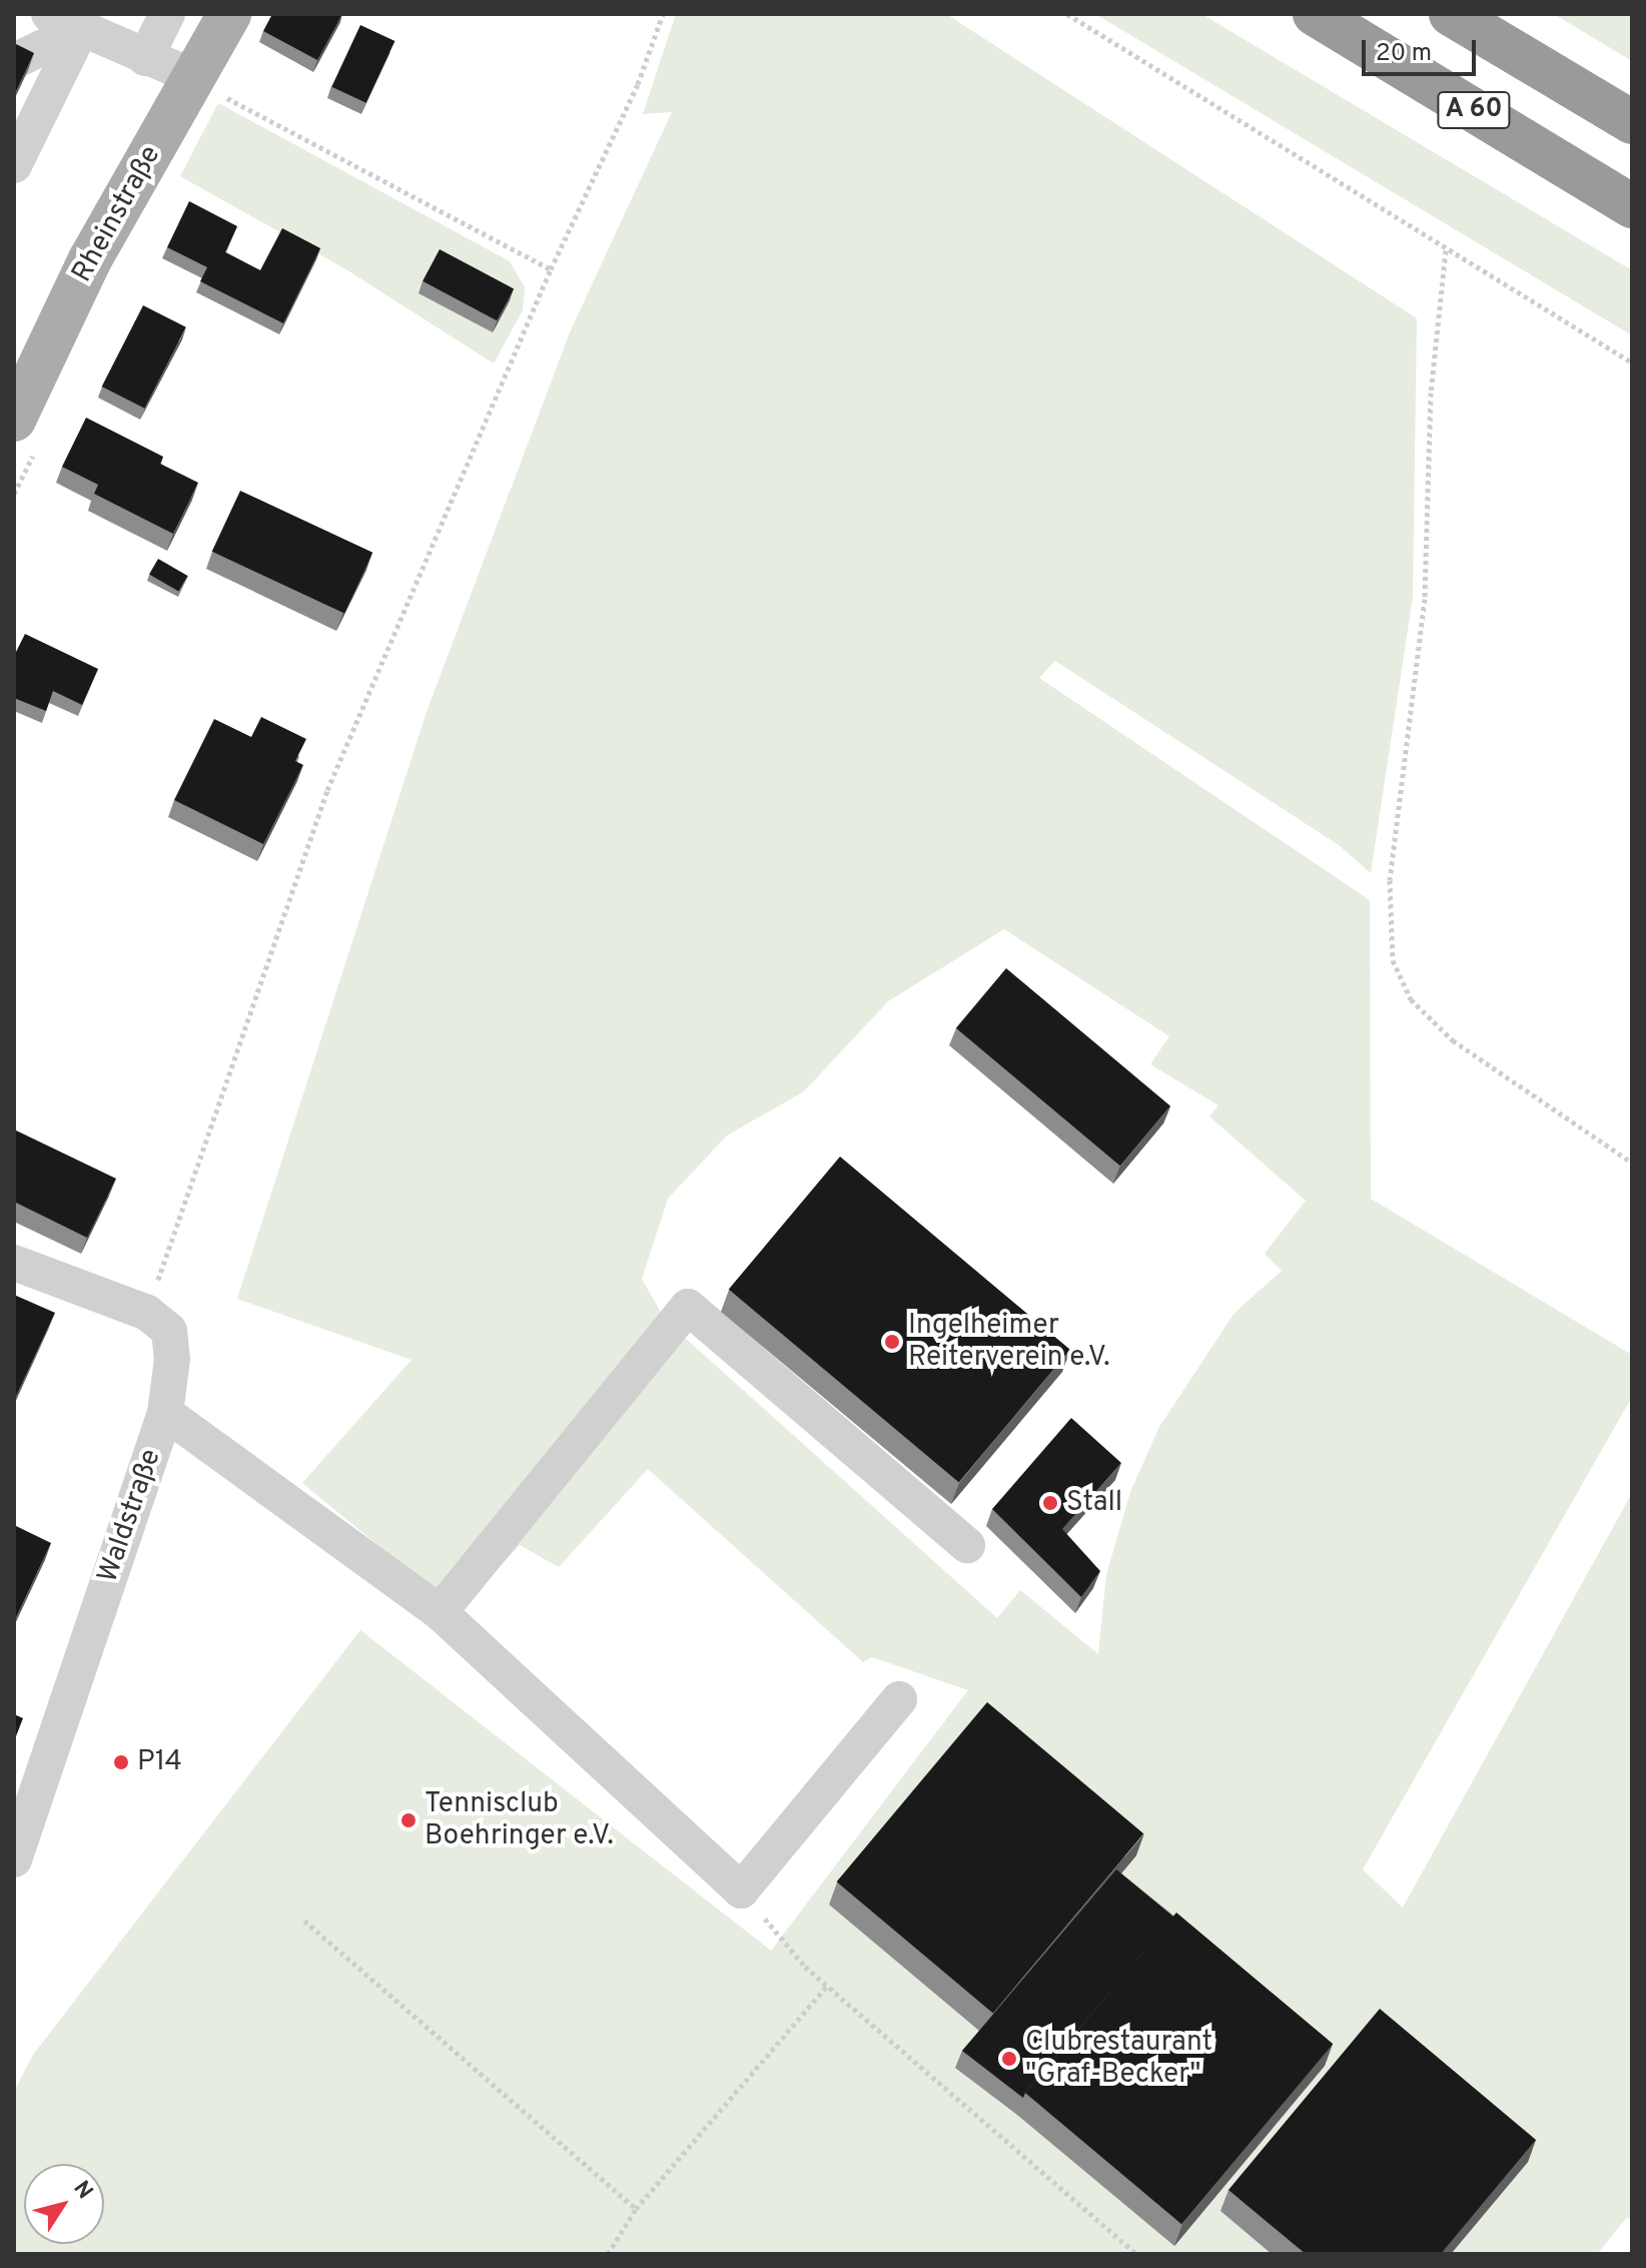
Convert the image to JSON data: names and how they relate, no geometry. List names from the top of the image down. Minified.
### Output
{"streets":{"highway":["A 60"],"main road":["Rheinstraße"],"street":["Waldstraße"]},"places":["Ingelheimer Reiterverein e.V.","Stall","P14","Tennisclub Boehringer e.V.","Clubrestaurant \"Graf-Becker\""],"scale_bar":"20 m","north":"top right"}
